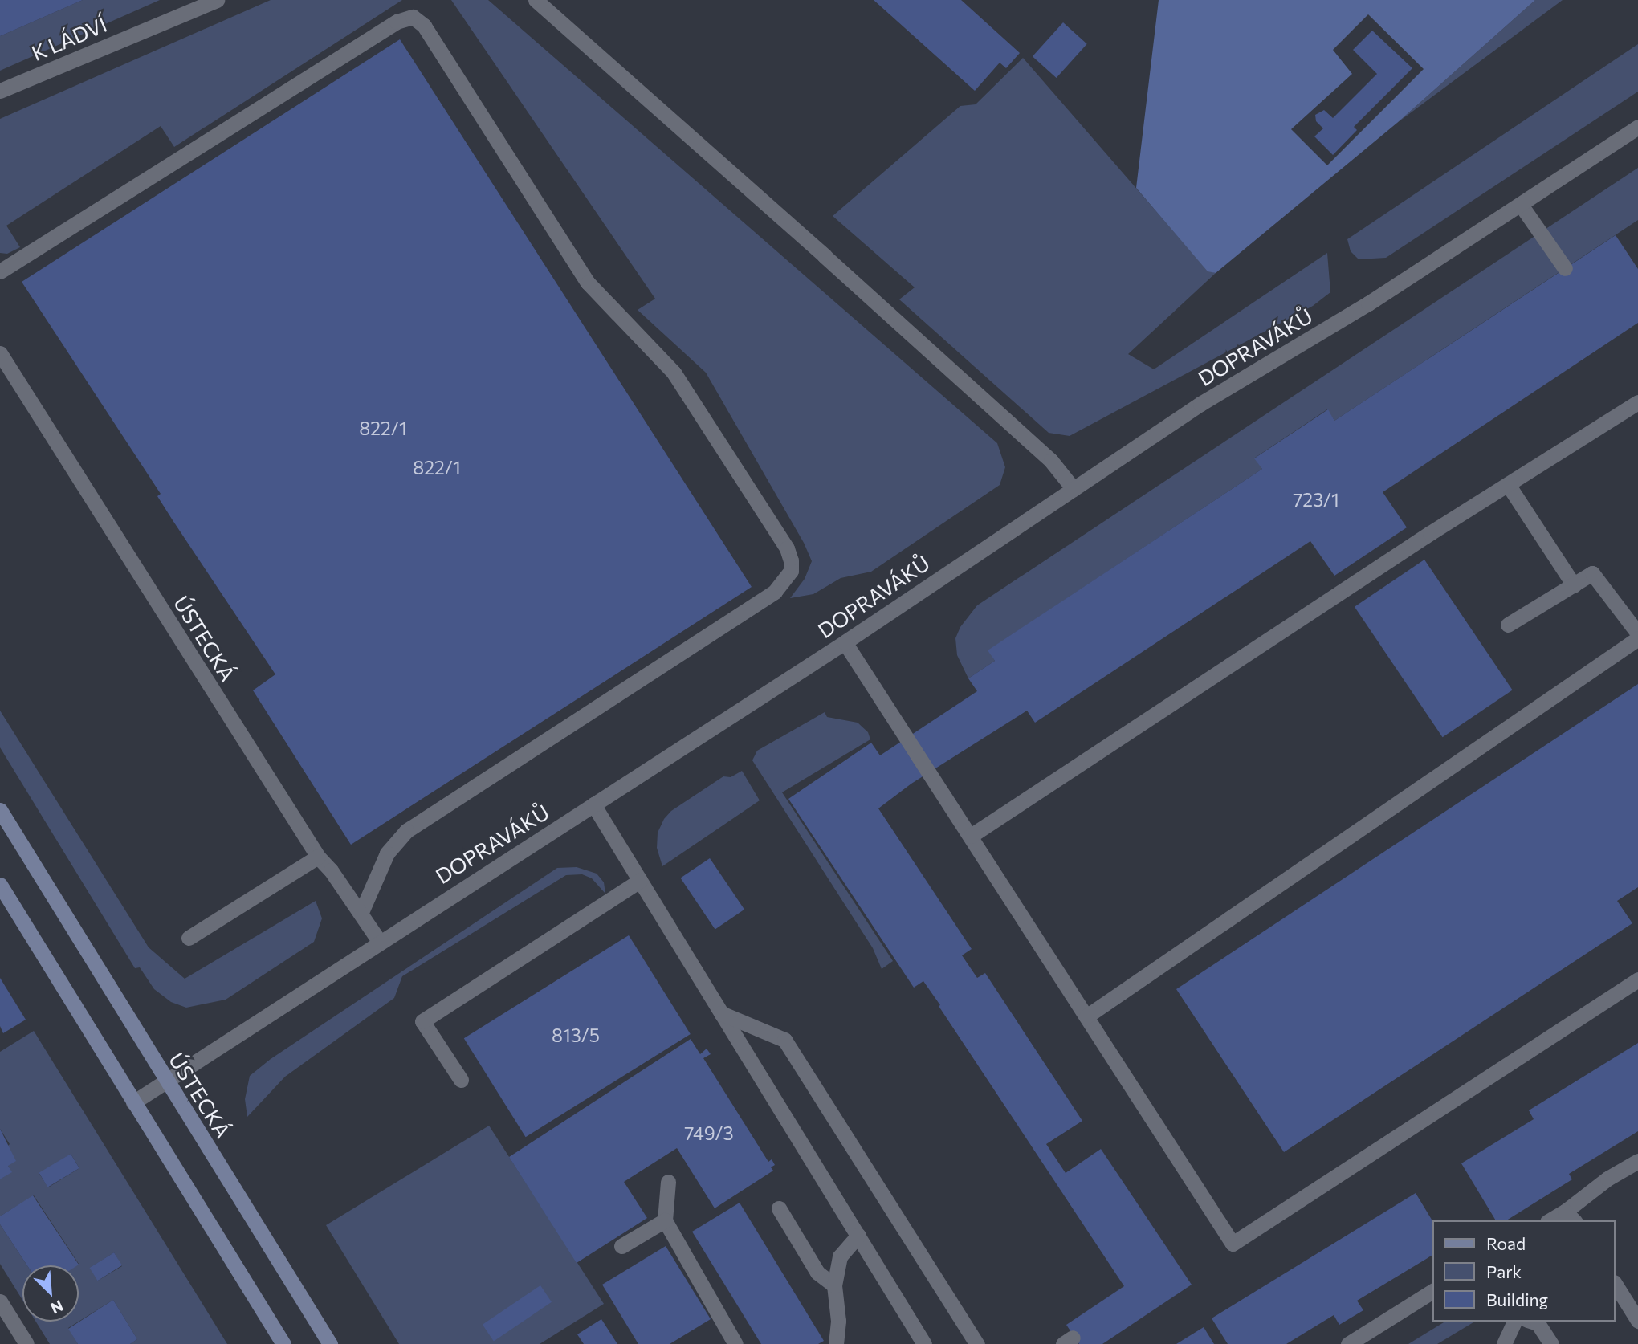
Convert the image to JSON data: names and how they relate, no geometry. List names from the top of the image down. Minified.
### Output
{"streets":{"main road":["ÚSTECKÁ"],"street":["K LÁDVÍ","DOPRAVÁKŮ"]},"crossings":[["DOPRAVÁKŮ","ÚSTECKÁ"]],"house_numbers":["822/1","822/1","723/1","813/5","749/3"],"legend":["Road","Park","Building"],"north":"bottom right"}
